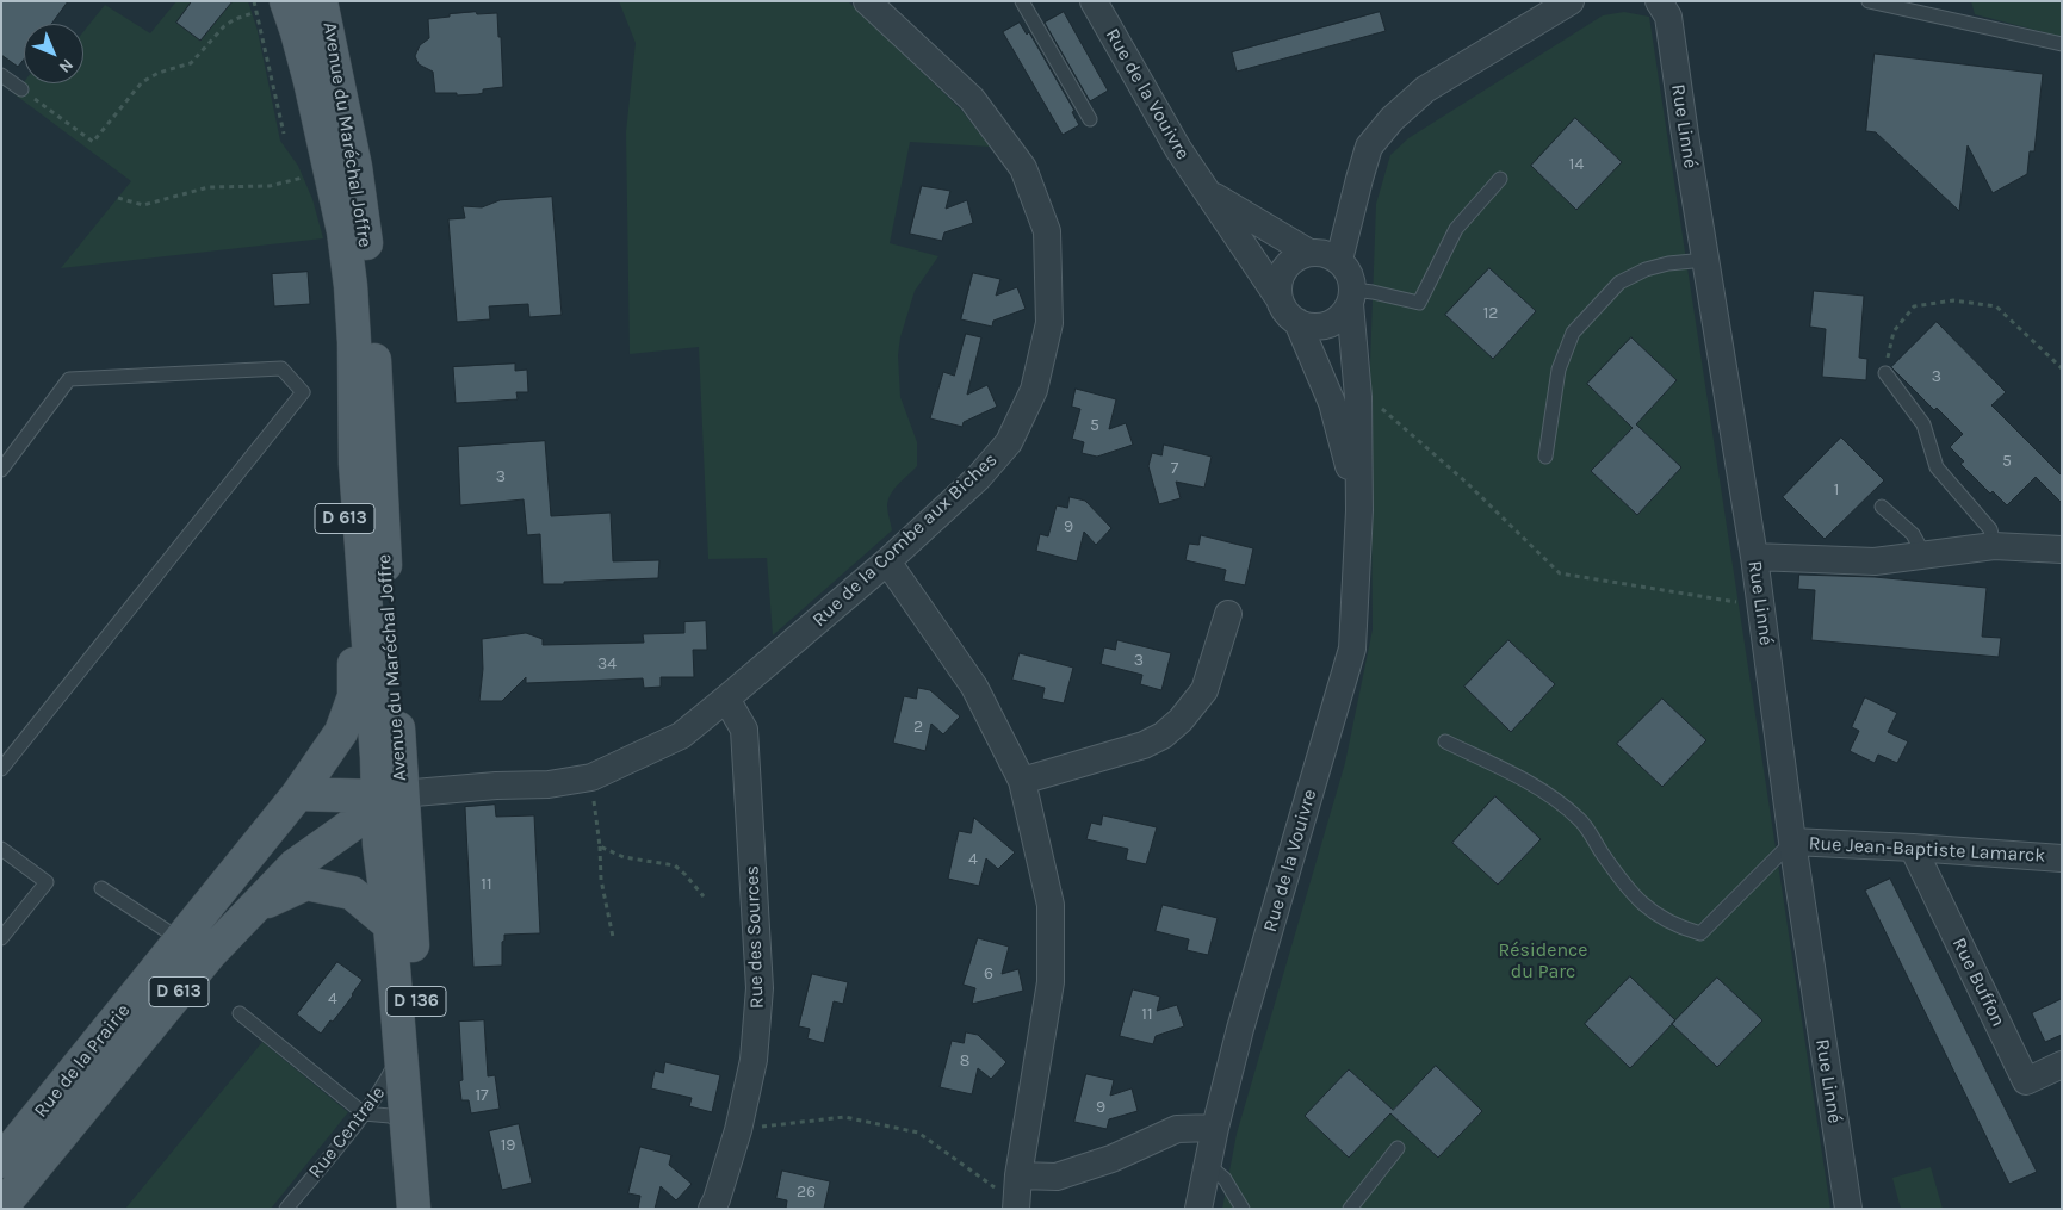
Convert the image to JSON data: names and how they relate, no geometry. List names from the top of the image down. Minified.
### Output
{"streets":{"main road":["Avenue du Maréchal Joffre","D 613","D 136","Rue de la Prairie"],"street":["Rue de la Vouivre","Rue Linné","Rue de la Combe aux Biches","Rue Jean-Baptiste Lamarck","Rue des Sources","Rue Buffon"],"lane":["Rue Centrale"]},"crossings":[["Rue Linné","Rue Jean-Baptiste Lamarck"],["Avenue du Maréchal Joffre","D 613"],["Avenue du Maréchal Joffre","Rue de la Combe aux Biches"],["Avenue du Maréchal Joffre","D 136"],["Avenue du Maréchal Joffre","Rue de la Prairie"],["D 613","Rue de la Prairie"],["Rue de la Combe aux Biches","Rue des Sources"],["Rue de la Combe aux Biches","D 136"],["Rue de la Combe aux Biches","Rue de la Prairie"],["Rue Jean-Baptiste Lamarck","Rue Buffon"],["D 136","Rue de la Prairie"],["D 136","Rue Centrale"]],"parks":["Résidence du Parc"],"house_numbers":["14","12","3","5","5","7","3","1","9","3","34","2","4","11","6","4","11","8","17","9","19","26"],"north":"bottom right"}
